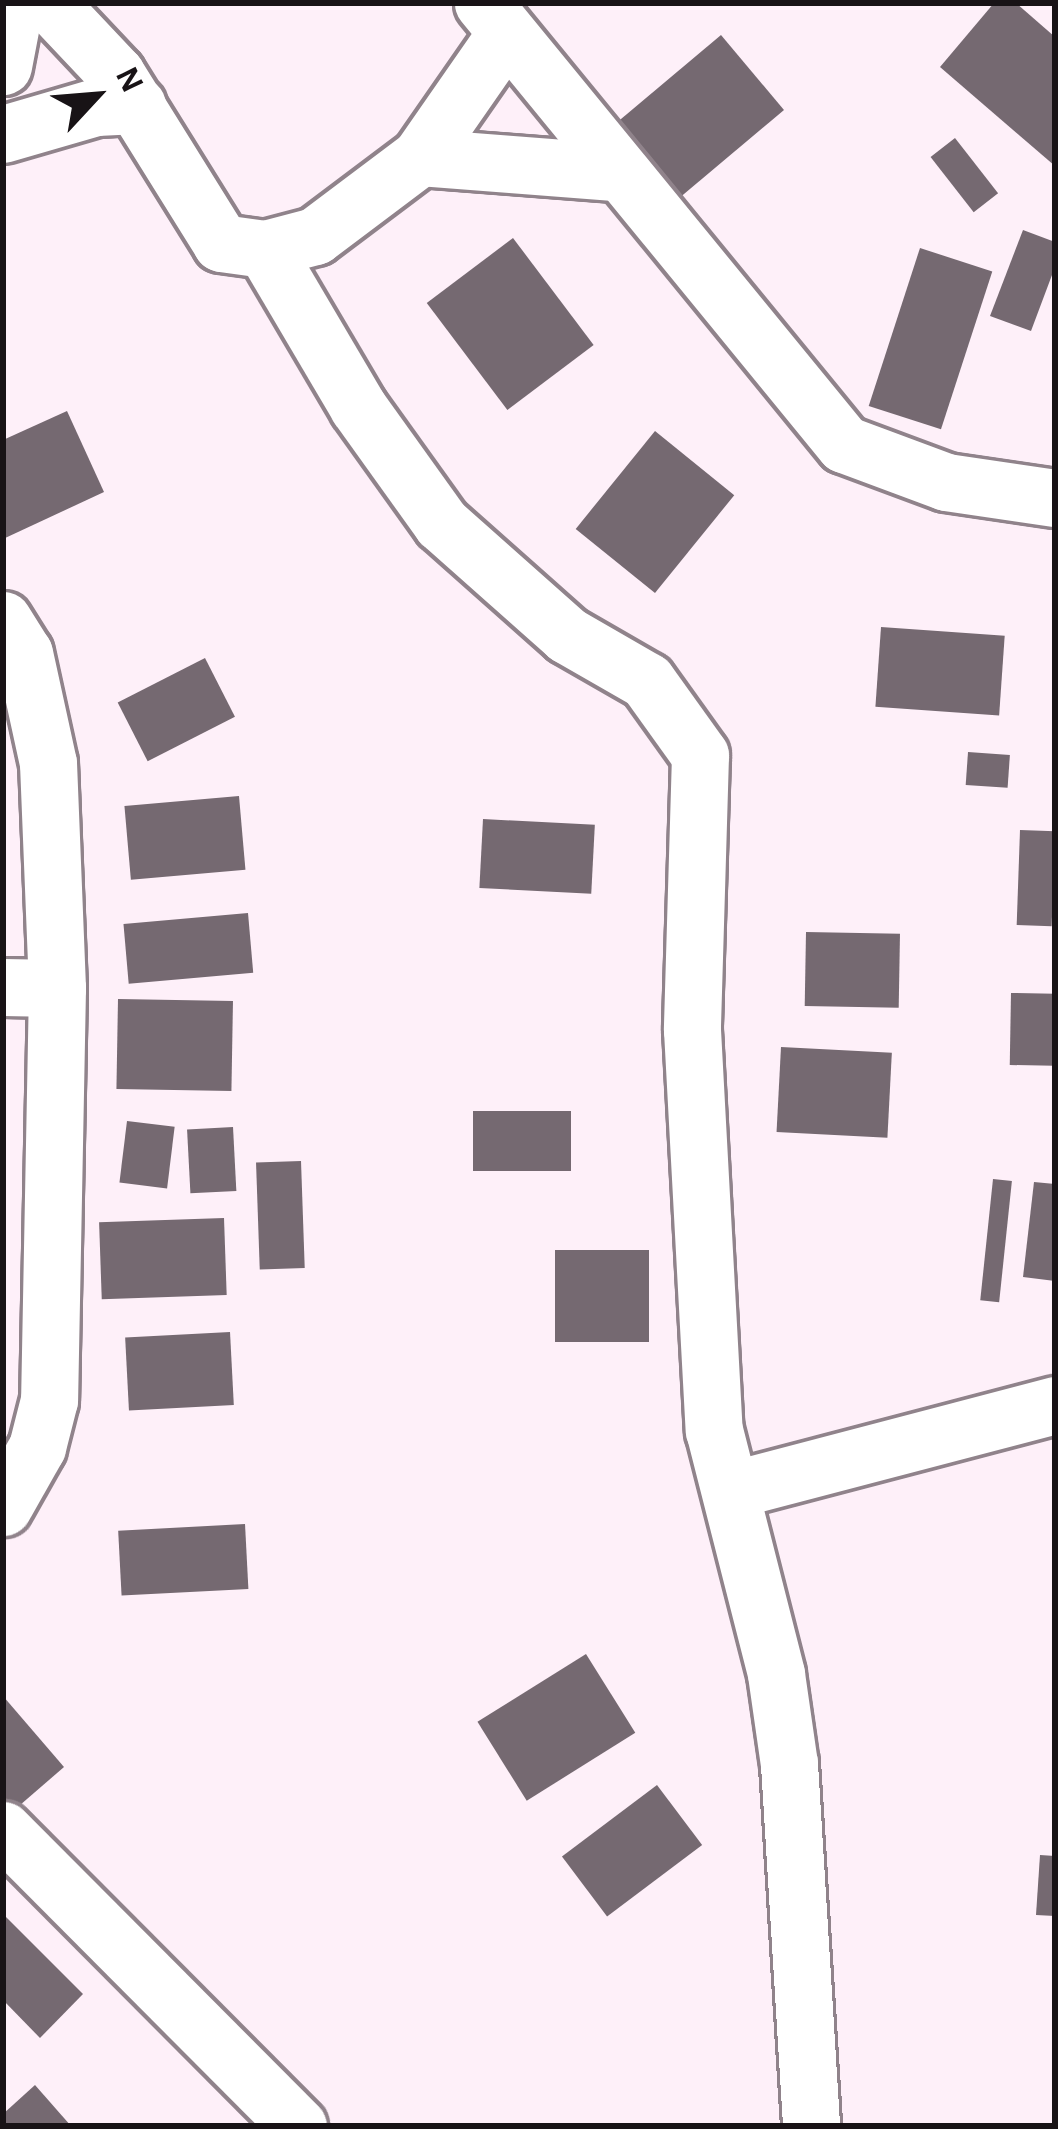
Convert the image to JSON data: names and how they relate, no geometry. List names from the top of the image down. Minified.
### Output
{"north":"top right"}
